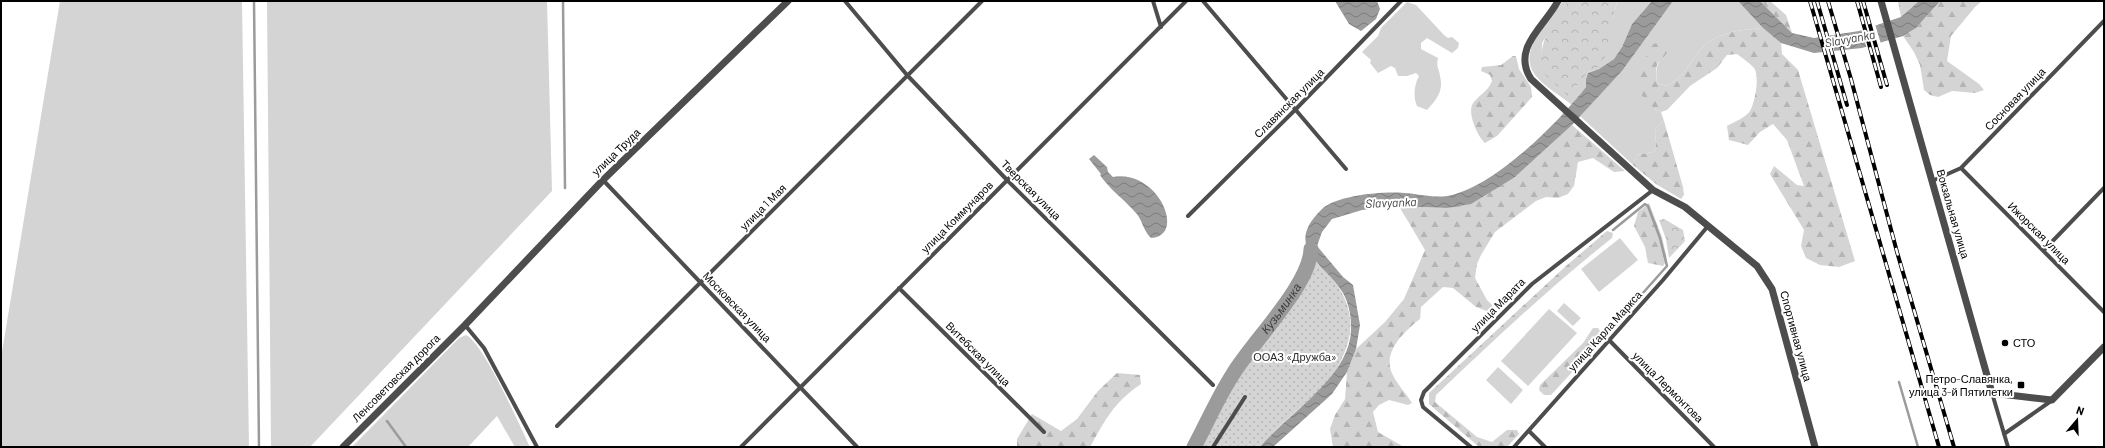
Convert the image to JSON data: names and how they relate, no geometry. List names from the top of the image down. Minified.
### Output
{"streets":{"street":["Сосновая улица","Славянская улица","улица Труда","Тверская улица","улица 1 Мая","Вокзальная улица","улица Коммунаров","Ижорская улица","улица Марата","Московская улица","улица Карла Маркса","Спортивная улица","Витебская улица","Ленсоветовская дорога","улица Лермонтова"]},"crossings":[["Сосновая улица","Вокзальная улица"],["Сосновая улица","Ижорская улица"],["улица Труда","Московская улица"],["улица Труда","Ленсоветовская дорога"],["Тверская улица","улица 1 Мая"],["Тверская улица","улица Коммунаров"],["улица 1 Мая","Московская улица"],["улица Коммунаров","Московская улица"],["улица Коммунаров","Витебская улица"],["улица Марата","Спортивная улица"],["улица Карла Маркса","Спортивная улица"],["улица Карла Маркса","улица Лермонтова"]],"water":["Slavyanka","Кузьминка"],"parks":["ООАЗ «Дружба»"],"places":{"other":["СТО"],"transit":["Петро-Славянка, улица 3-й Пятилетки"]},"north":"top"}
